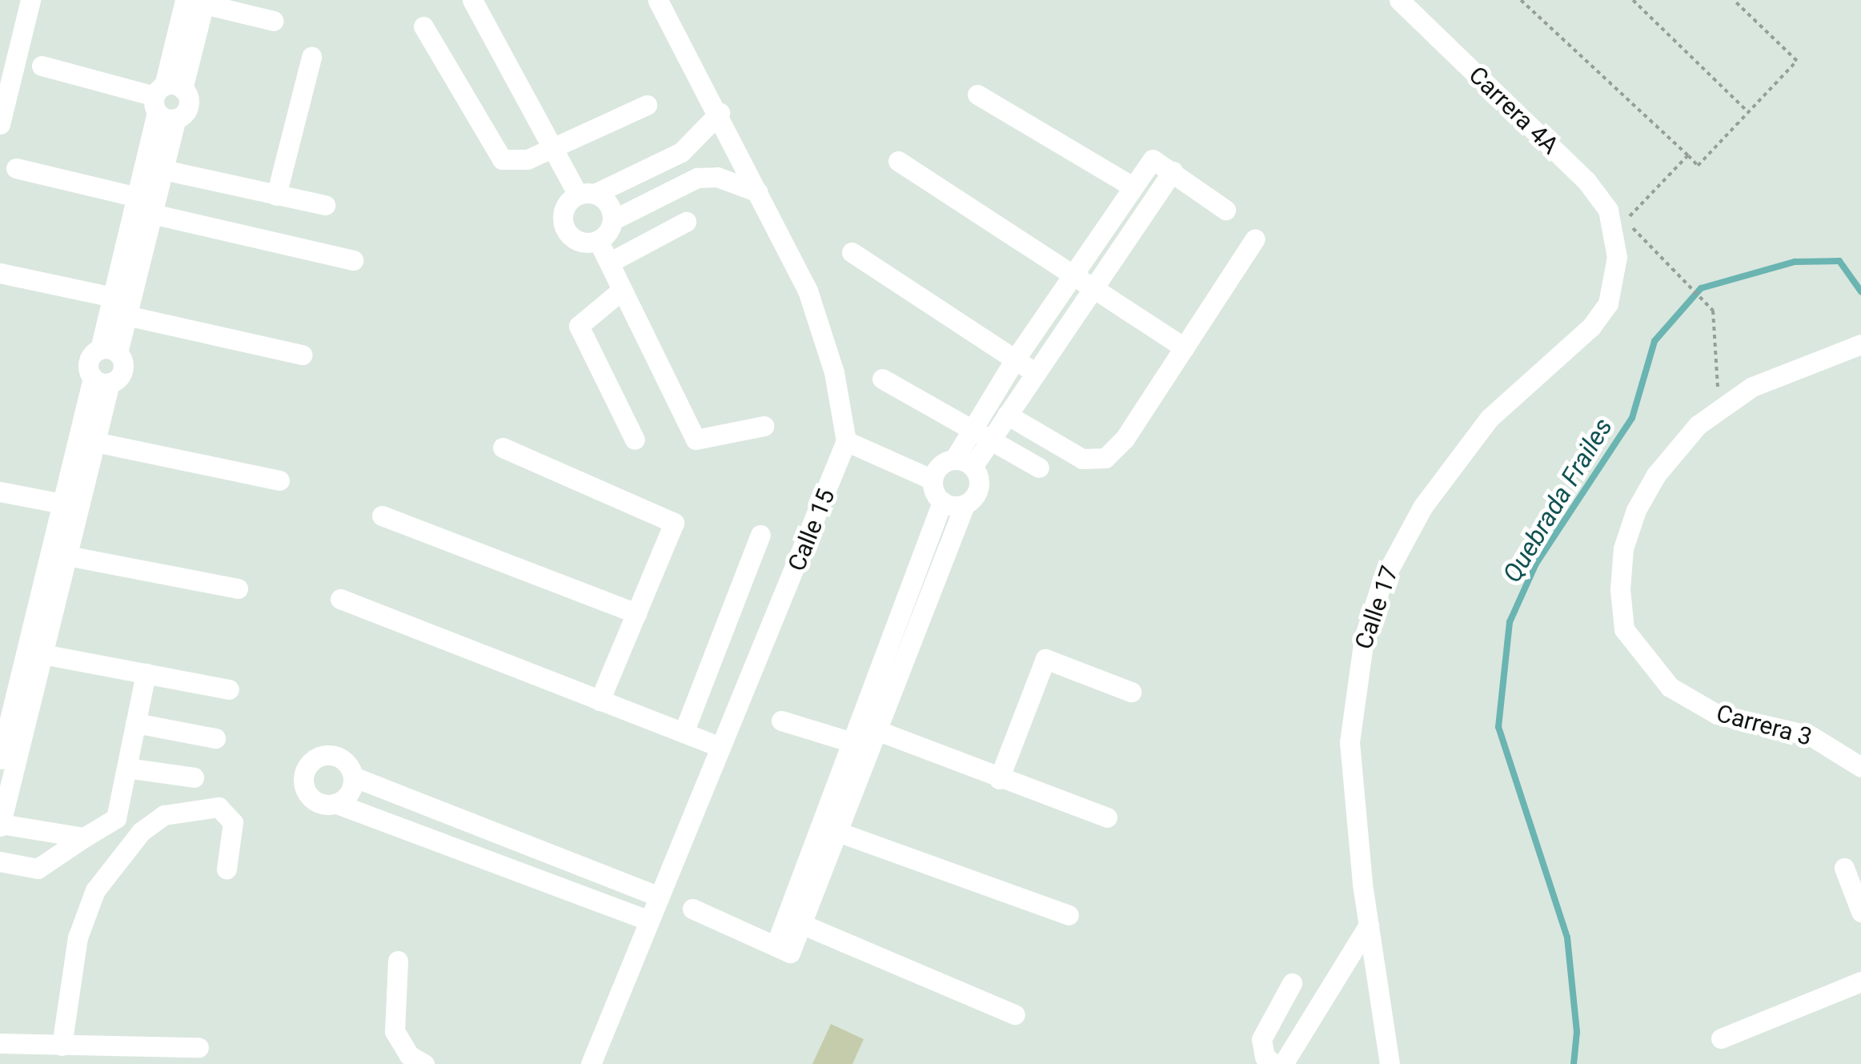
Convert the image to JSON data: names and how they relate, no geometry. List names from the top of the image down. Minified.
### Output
{"streets":{"street":["Carrera 4A","Calle 15","Calle 17","Carrera 3"]},"crossings":[["Carrera 4A","Calle 17"]],"water":["Quebrada Frailes"]}
